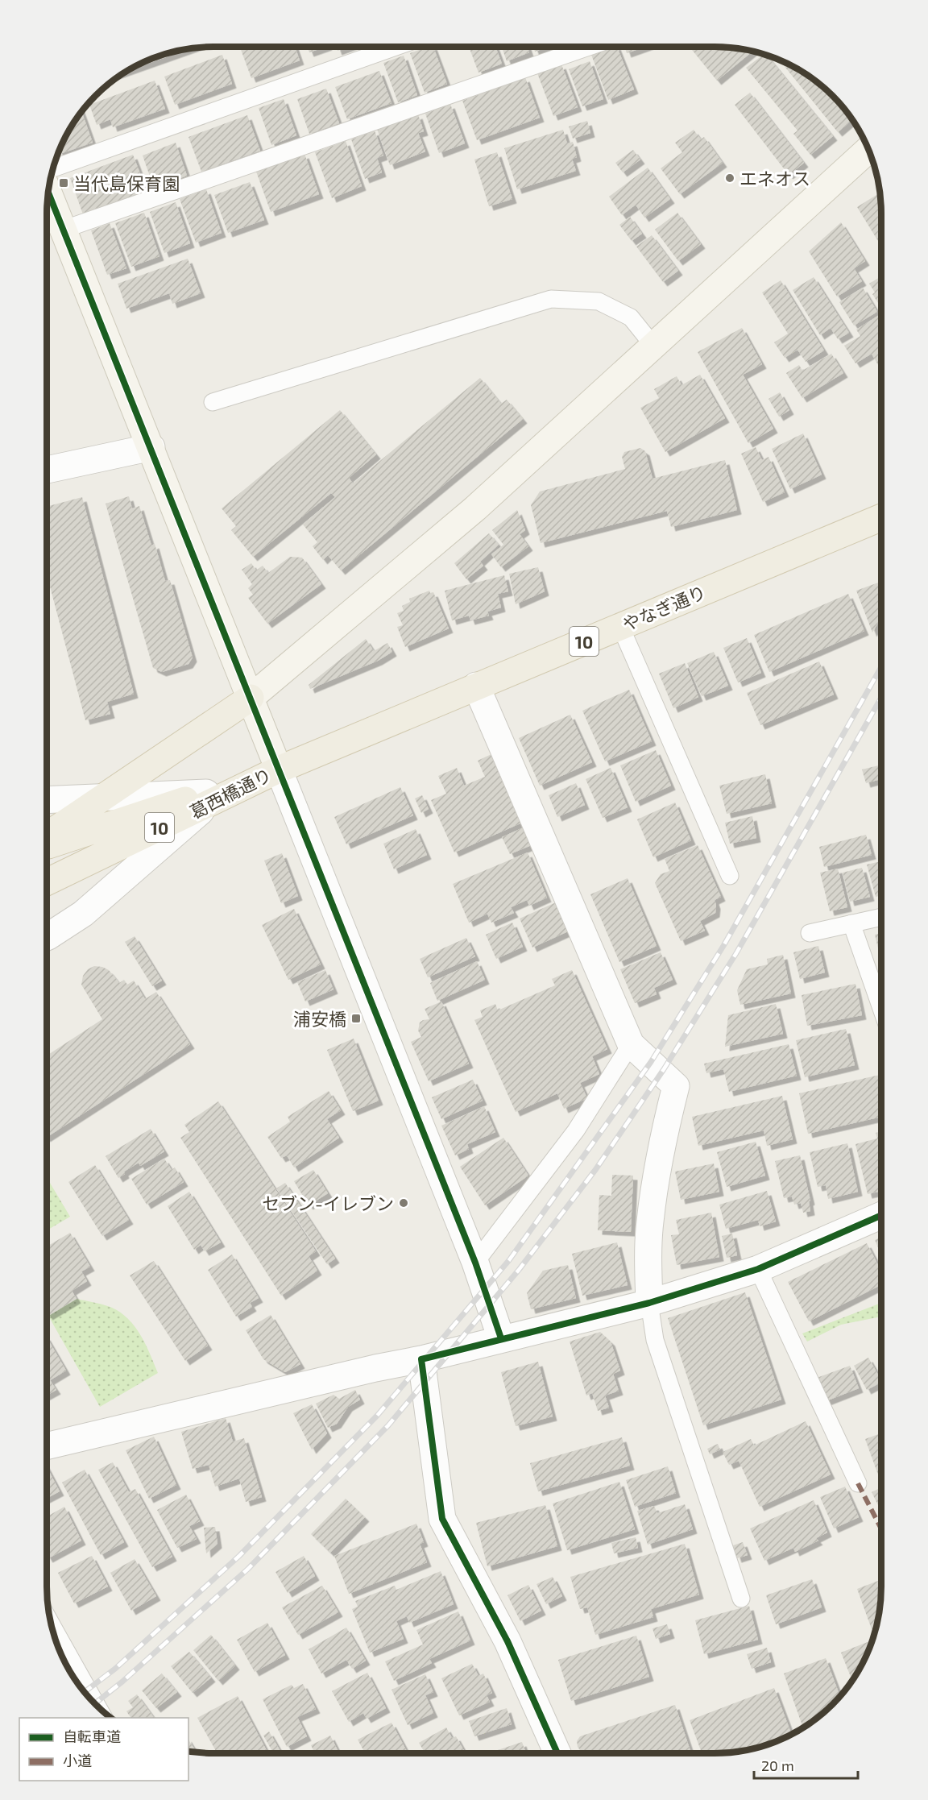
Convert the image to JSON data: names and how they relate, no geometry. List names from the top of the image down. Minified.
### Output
{"streets":{"main road":["やなぎ通り","10","葛西橋通り"]},"crossings":[["やなぎ通り","葛西橋通り"]],"places":{"other":["エネオス","セブン-イレブン"],"transit":["当代島保育園","浦安橋"]},"legend":["自転車道","小道"],"scale_bar":"20 m"}
